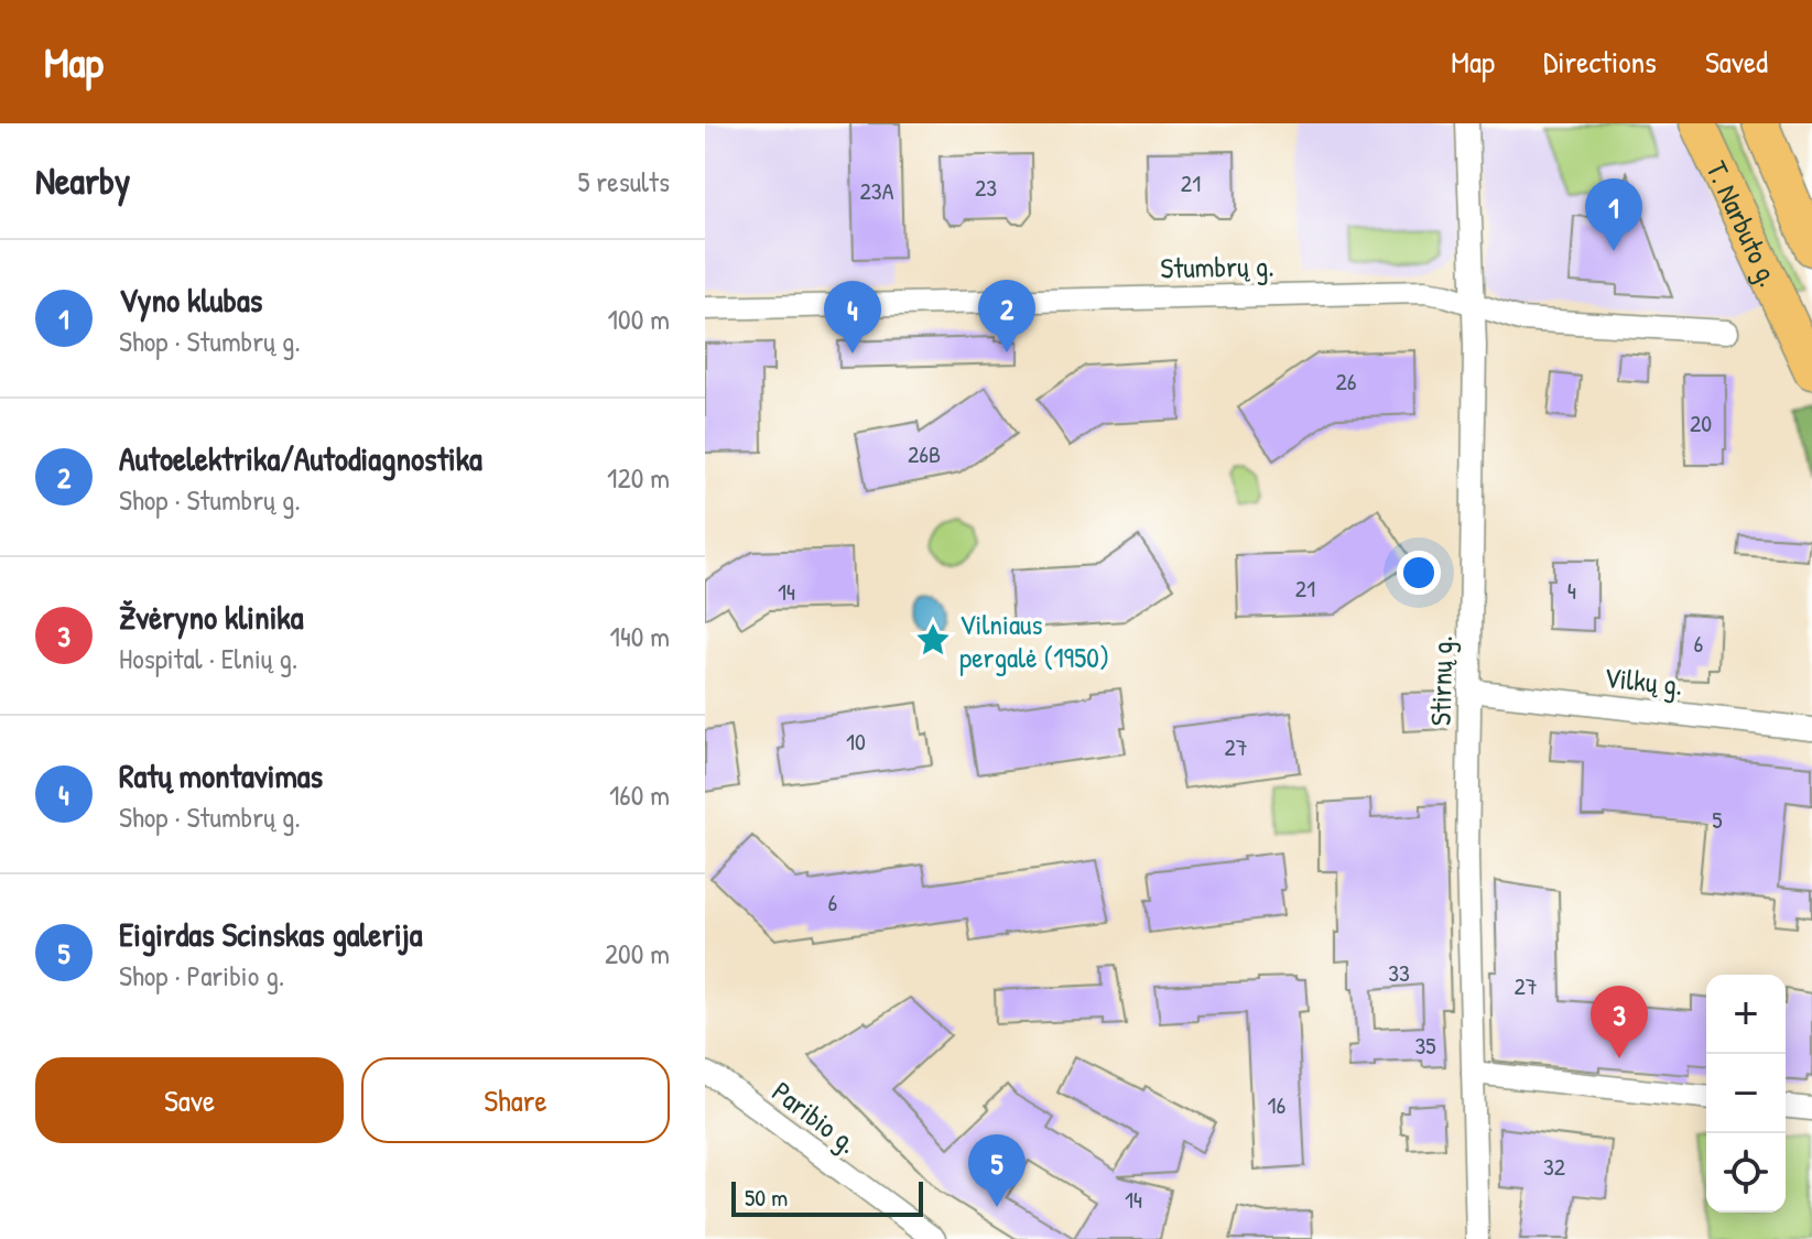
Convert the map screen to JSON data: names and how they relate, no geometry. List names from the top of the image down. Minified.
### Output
{"streets":{"main road":["T. Narbuto g."],"street":["Stumbrų g.","Stirnų g.","Vilkų g.","Paribio g."]},"crossings":[["Stumbrų g.","Stirnų g."],["Stirnų g.","Vilkų g."]],"places":{"place":["Vilniaus pergalė (1950)"]},"house_numbers":["21","23","23A","26","20","26B","21","4","14","6","10","27","5","6","33","27","35","16","32","14"],"scale_bar":"50 m","page":{"header":"Map","nav":["Map","Directions","Saved"],"heading":["Nearby","5 results"],"pins":["1","2","4","3","5"],"list":[{"mark":"1","name":"Vyno klubas","note":"Shop · Stumbrų g.","value":"100 m"},{"mark":"2","name":"Autoelektrika/Autodiagnostika","note":"Shop · Stumbrų g.","value":"120 m"},{"mark":"3","name":"Žvėryno klinika","note":"Hospital · Elnių g.","value":"140 m"},{"mark":"4","name":"Ratų montavimas","note":"Shop · Stumbrų g.","value":"160 m"},{"mark":"5","name":"Eigirdas Scinskas galerija","note":"Shop · Paribio g.","value":"200 m"}],"map_buttons":["+","−"],"buttons":["Save","Share"],"scale":"50 m"}}
